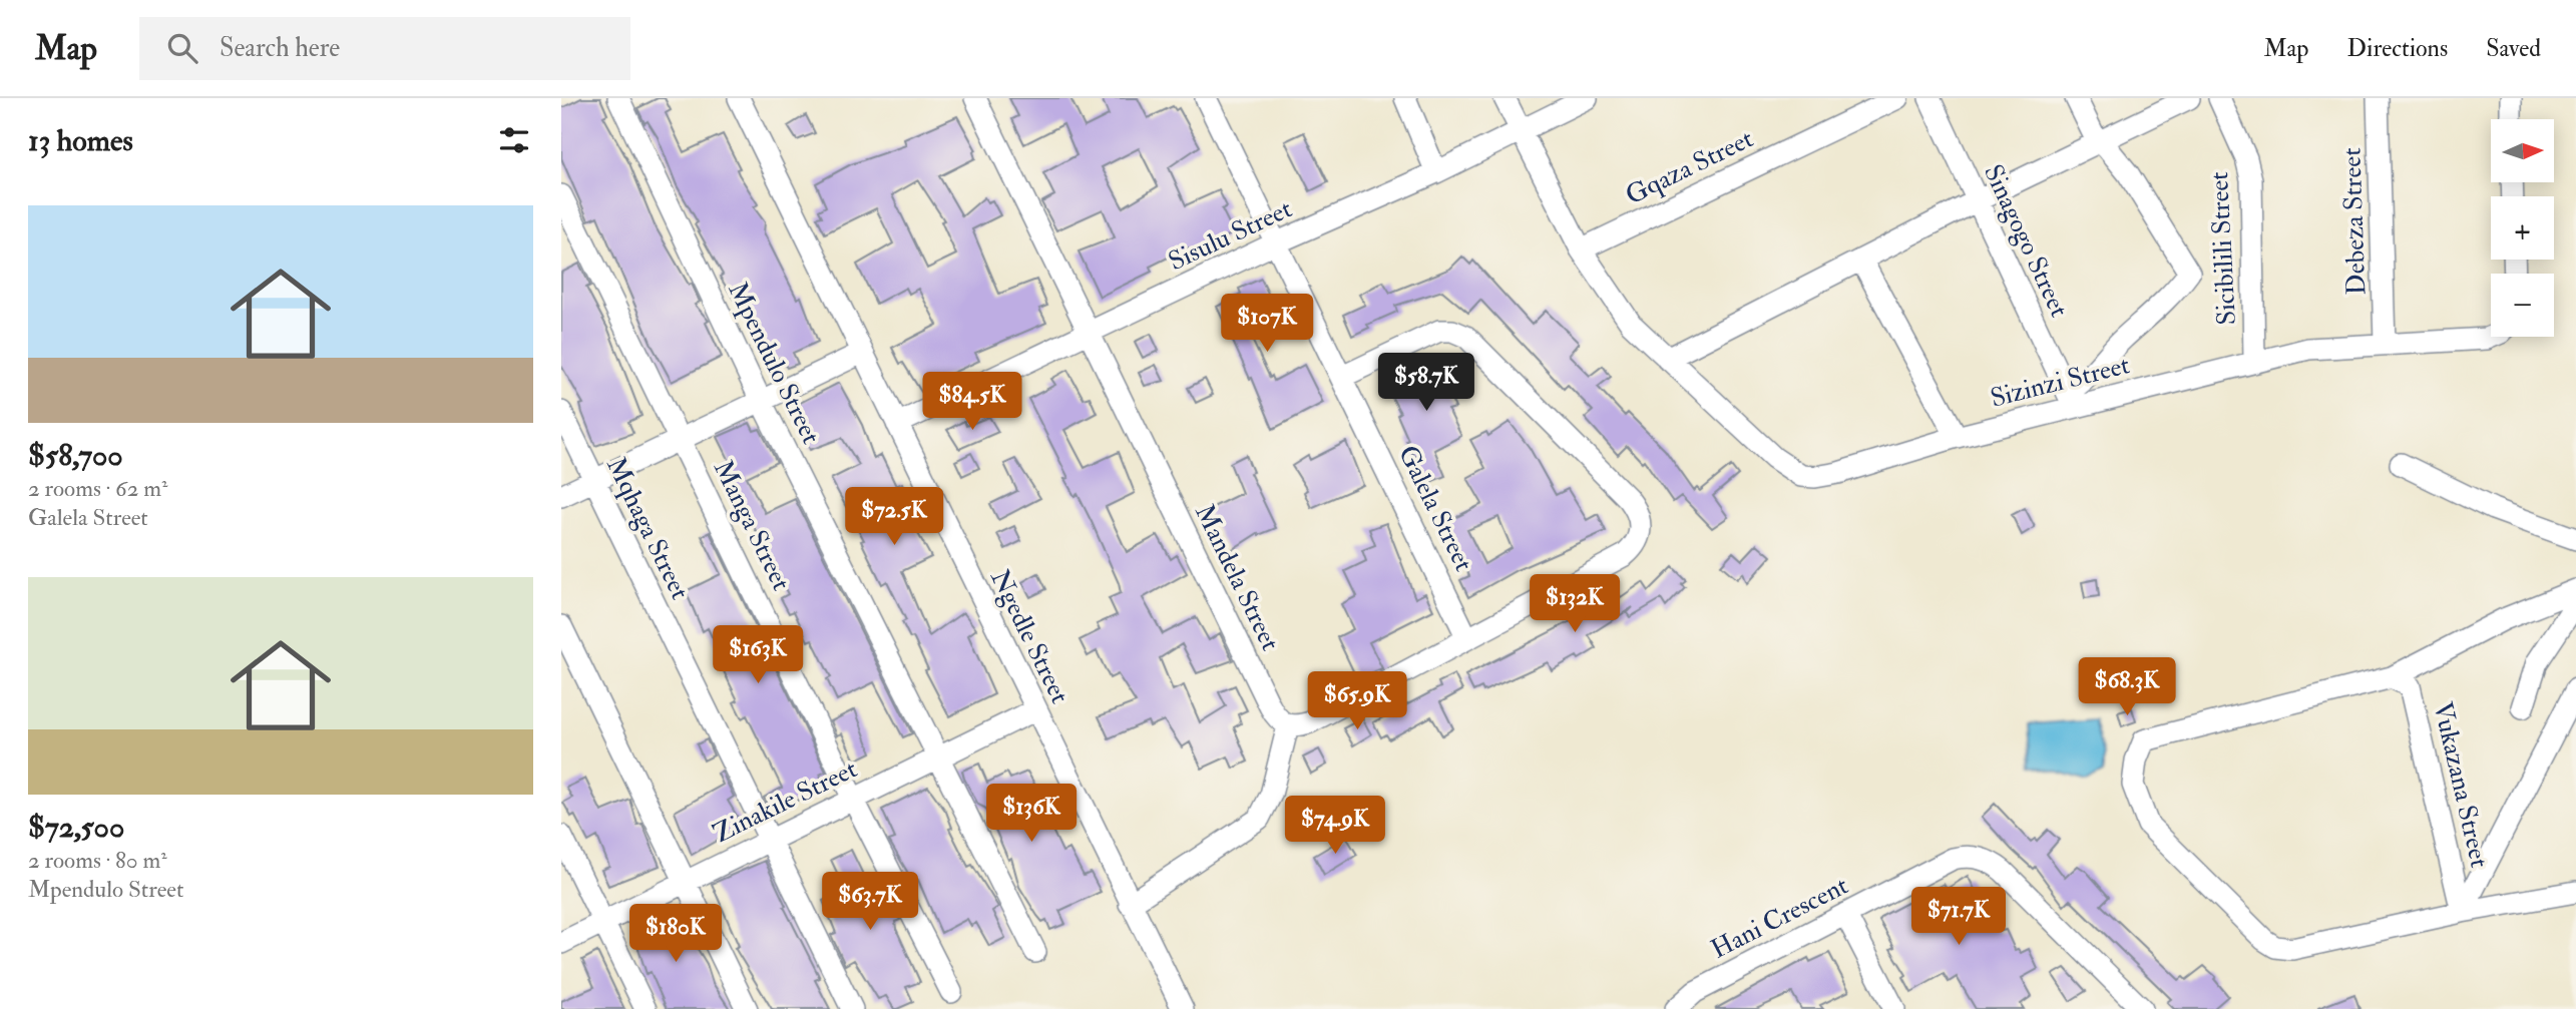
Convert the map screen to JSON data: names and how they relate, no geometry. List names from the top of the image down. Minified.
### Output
{"streets":{"street":["Gqaza Street","Debeza Street","Sisulu Street","Sinagogo Street","Sicibilili Street","Mpendulo Street","Sizinzi Street","Galela Street","Manga Street","Mqhaga Street","Mandela Street","Ngedle Street","Vukazana Street","Zinakile Street","Hani Crescent"]},"crossings":[["Gqaza Street","Sizinzi Street"],["Debeza Street","Sizinzi Street"],["Sisulu Street","Sizinzi Street"],["Sisulu Street","Galela Street"],["Sisulu Street","Mandela Street"],["Sisulu Street","Ngedle Street"],["Sinagogo Street","Sizinzi Street"],["Sicibilili Street","Sizinzi Street"],["Mpendulo Street","Zinakile Street"],["Manga Street","Zinakile Street"],["Mqhaga Street","Zinakile Street"],["Ngedle Street","Zinakile Street"]],"north":"right","page":{"header":"Map","search":"Search here","nav":["Map","Directions","Saved"],"heading":"13 homes","map_buttons":["+","−"],"list":[{"name":"$58,700","note":"2 rooms · 62 m² · Galela Street"},{"name":"$72,500","note":"2 rooms · 80 m² · Mpendulo Street"}],"price":["$107K","$58.7K","$84.5K","$72.5K","$132K","$163K","$68.3K","$65.9K","$136K","$74.9K","$63.7K","$71.7K","$180K"]}}
